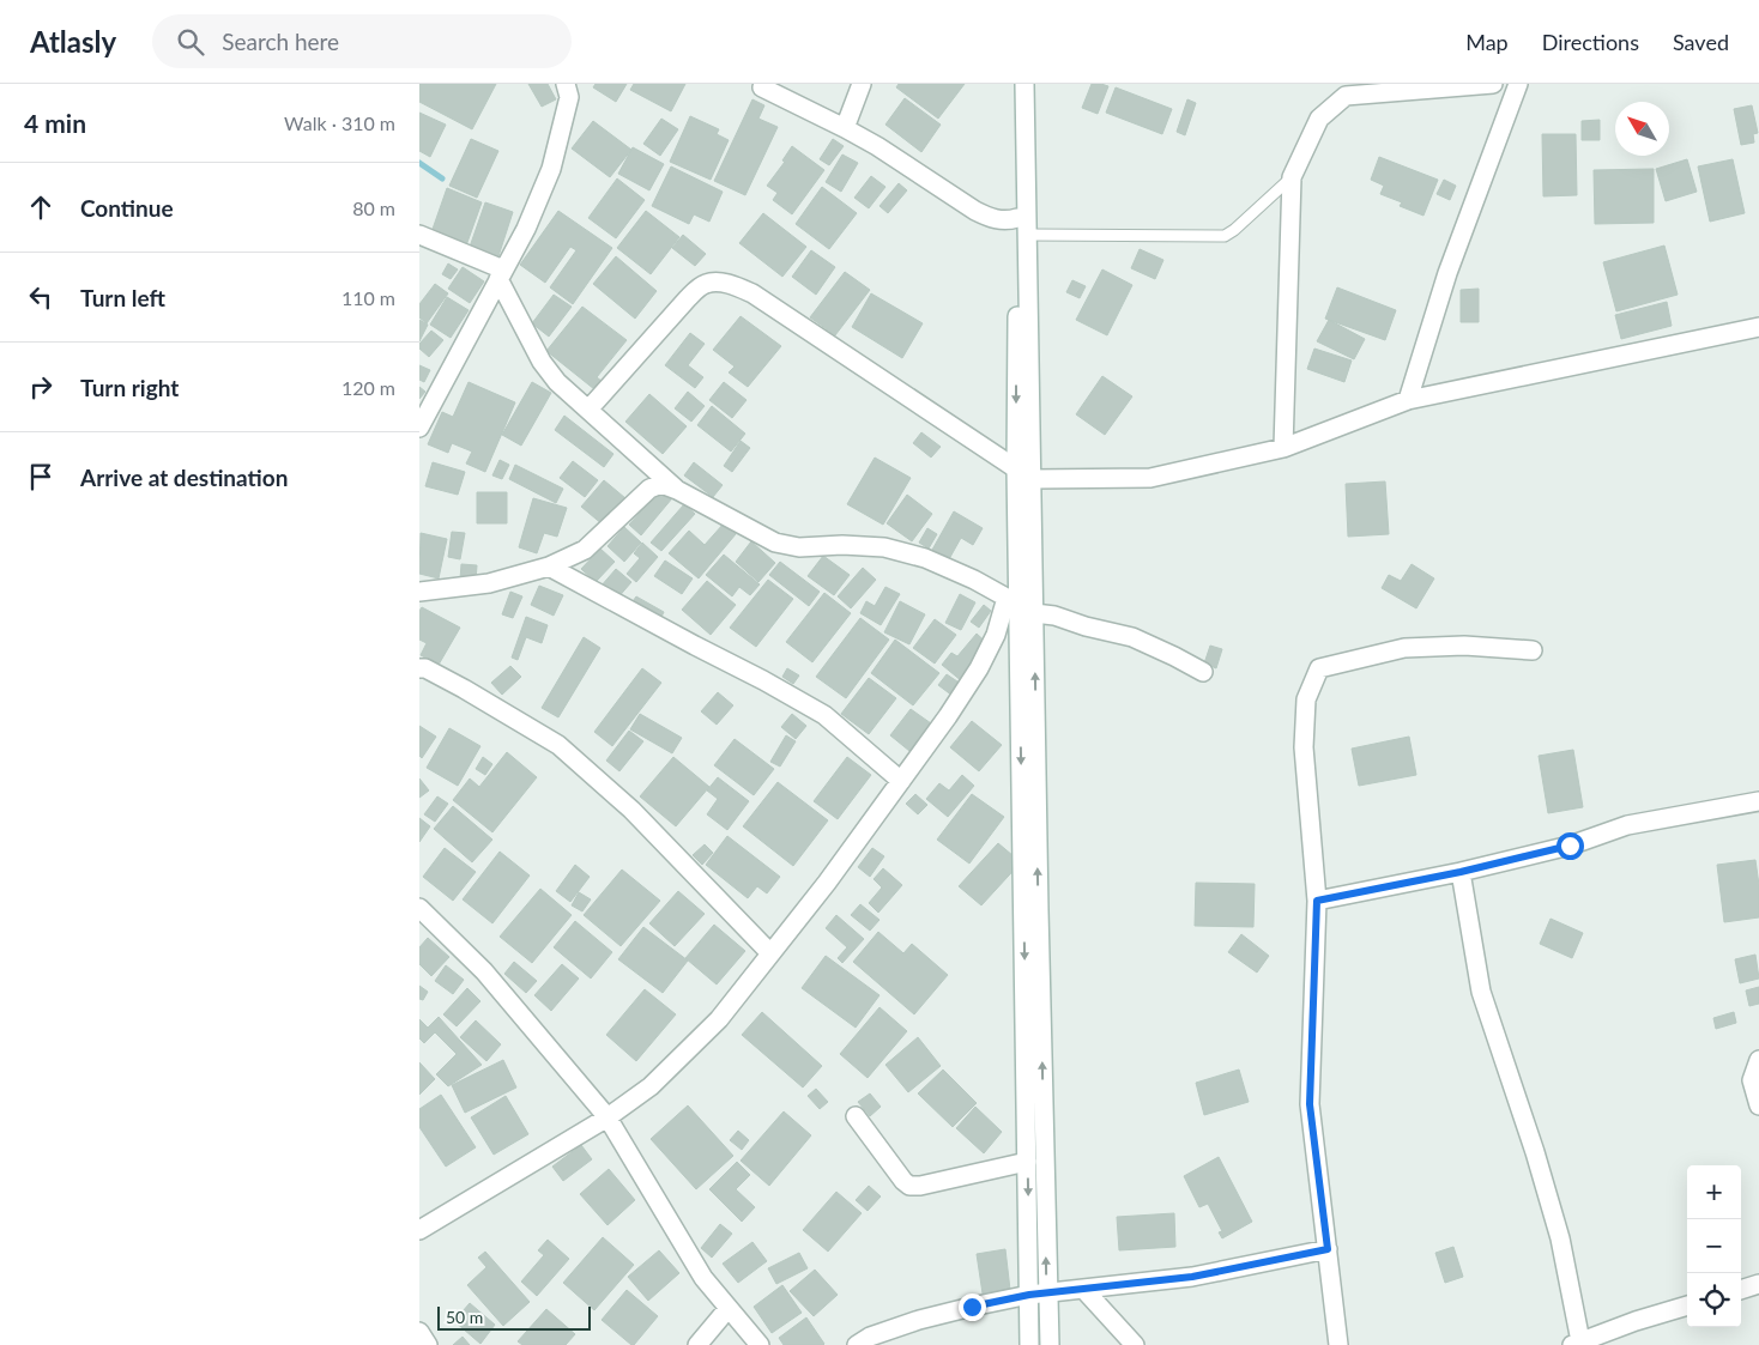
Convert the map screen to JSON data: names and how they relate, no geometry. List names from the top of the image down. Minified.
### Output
{"scale_bar":"50 m","north":"top left","page":{"header":"Atlasly","search":"Search here","nav":["Map","Directions","Saved"],"heading":["4 min","Walk · 310 m"],"list":[["Continue","80 m"],["Turn left","110 m"],["Turn right","120 m"],"Arrive at destination"],"map_buttons":["+","−"],"scale":"50 m"}}
